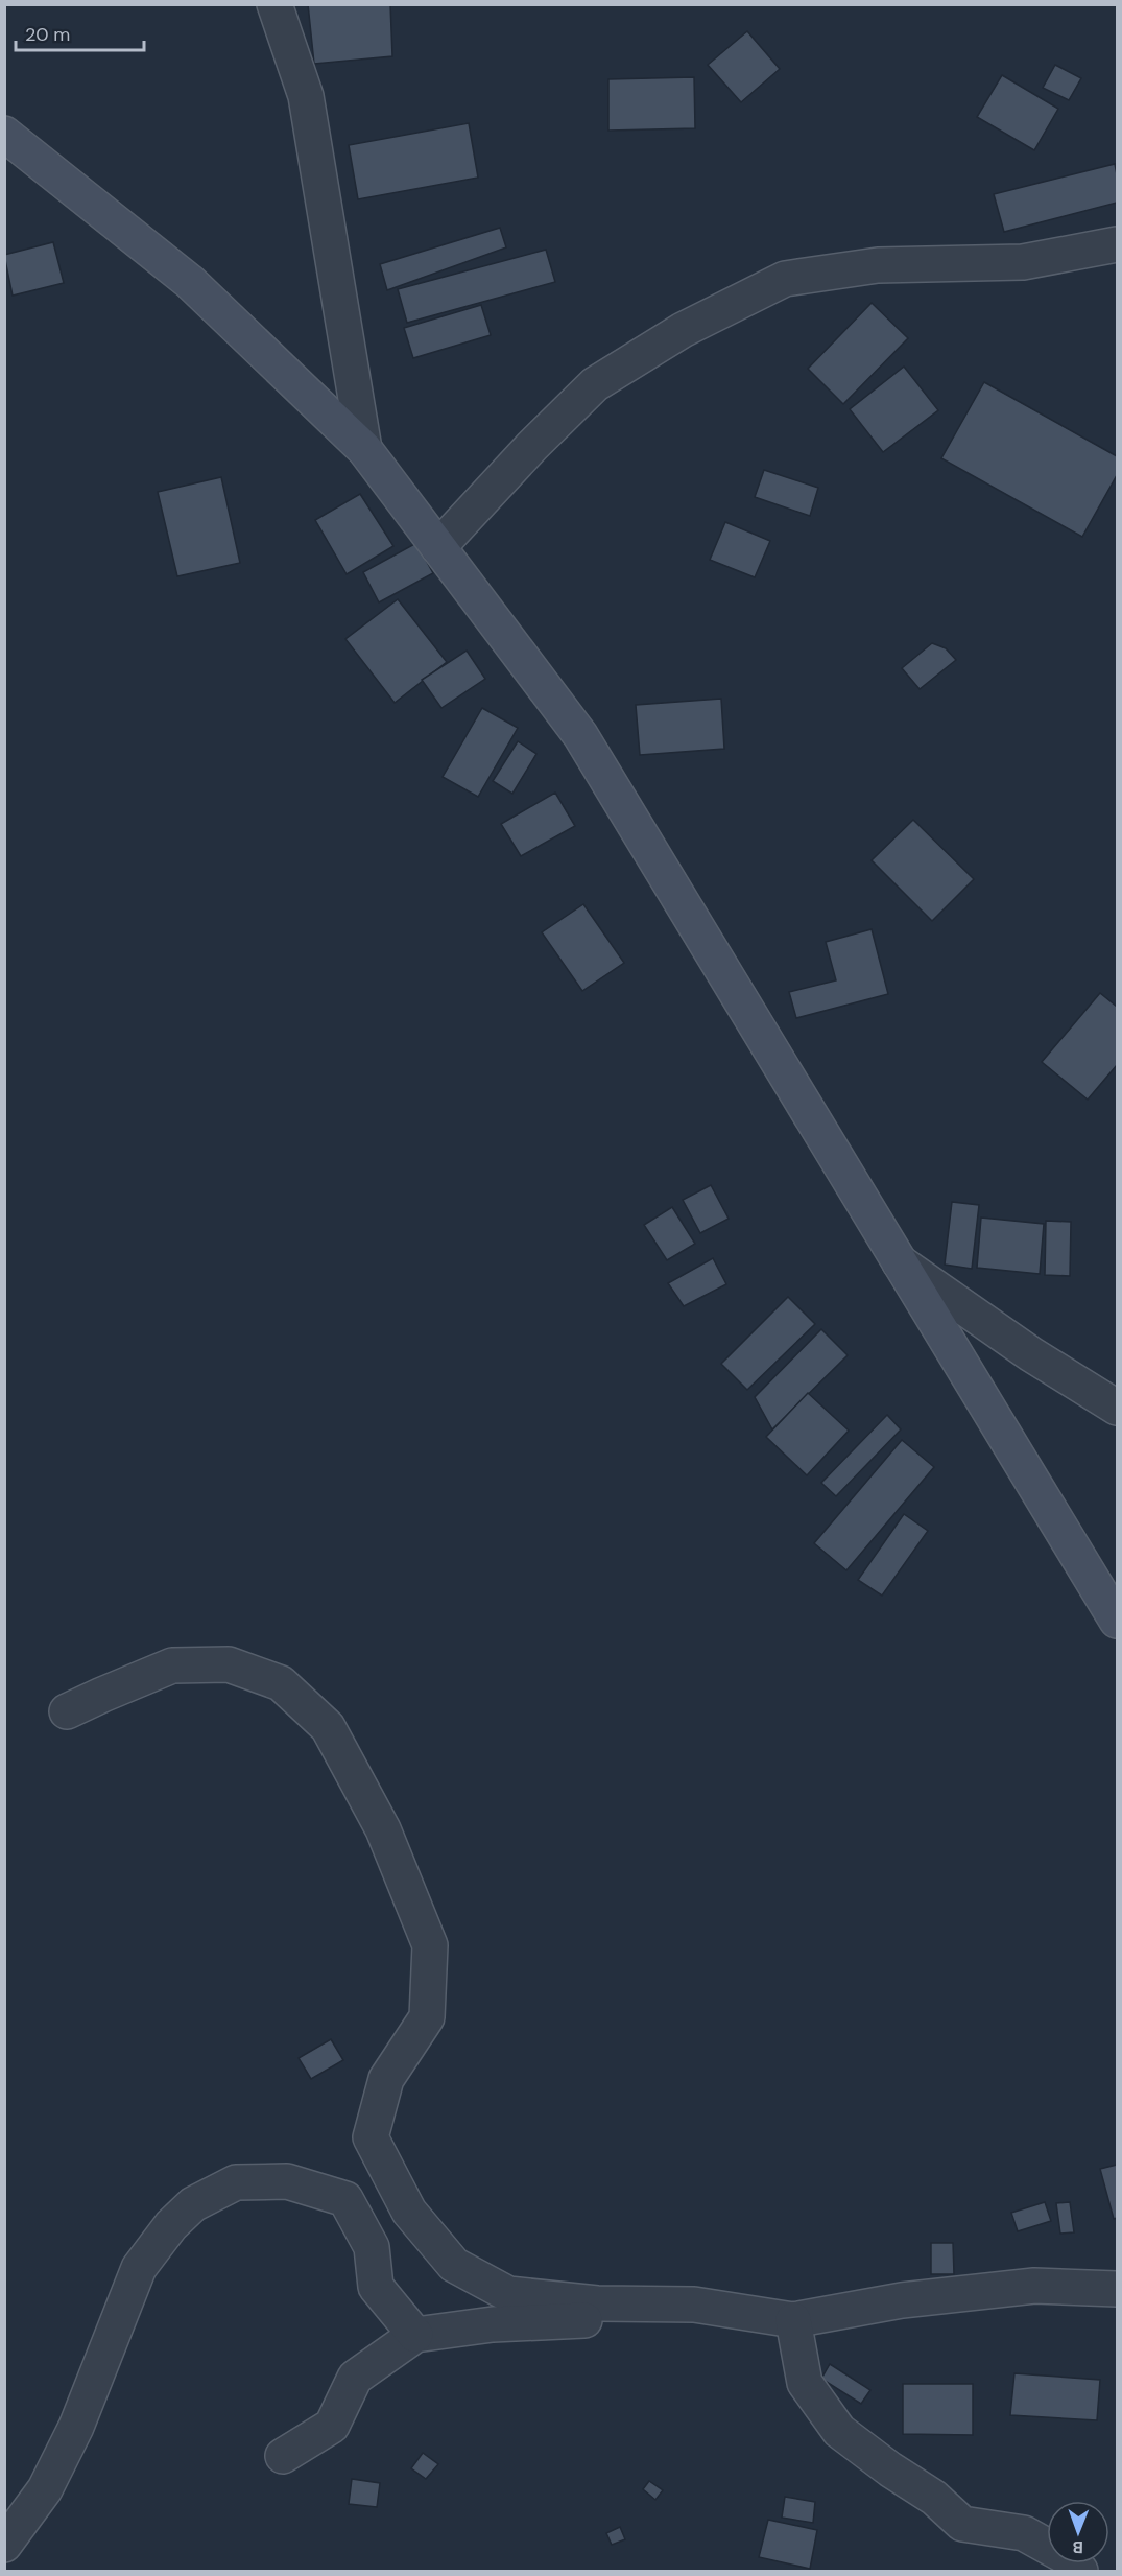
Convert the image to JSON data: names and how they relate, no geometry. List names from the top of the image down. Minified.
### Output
{"scale_bar":"20 m","north":"bottom"}
